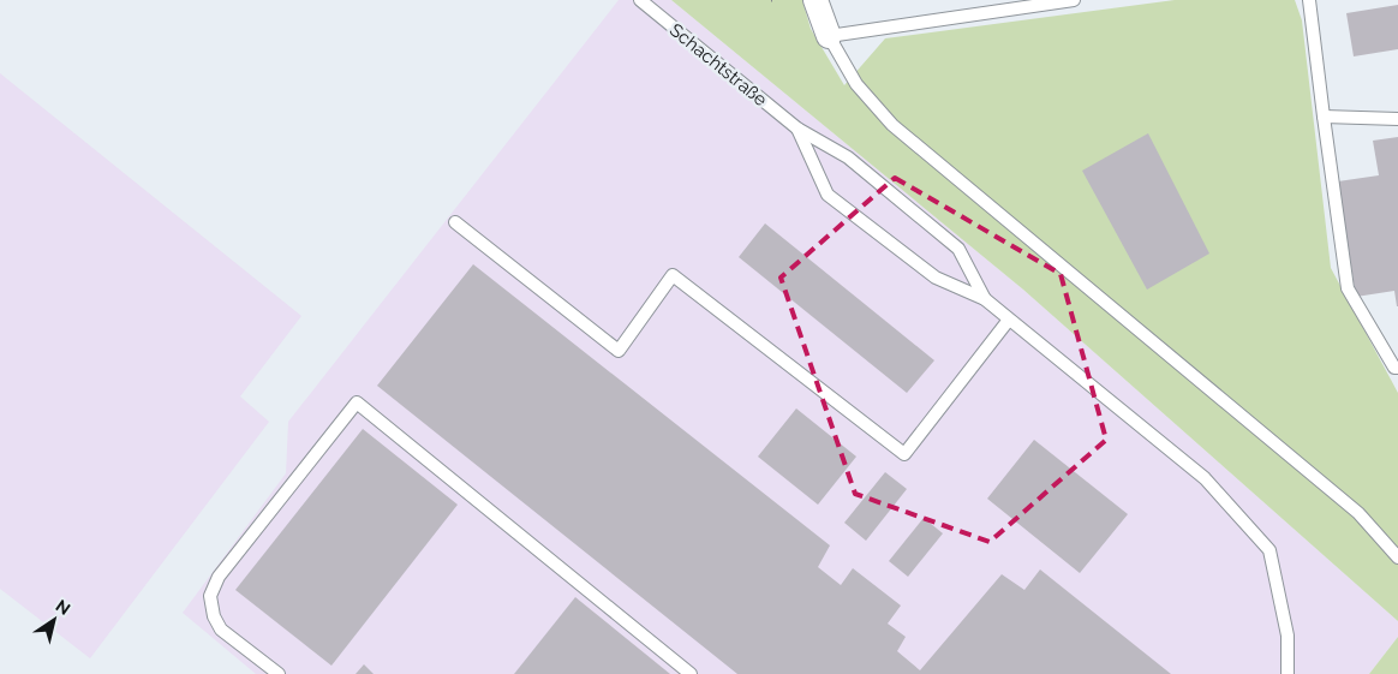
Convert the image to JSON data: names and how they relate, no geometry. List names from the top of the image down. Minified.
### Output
{"streets":{"lane":["Schachtstraße"]},"north":"top right"}
